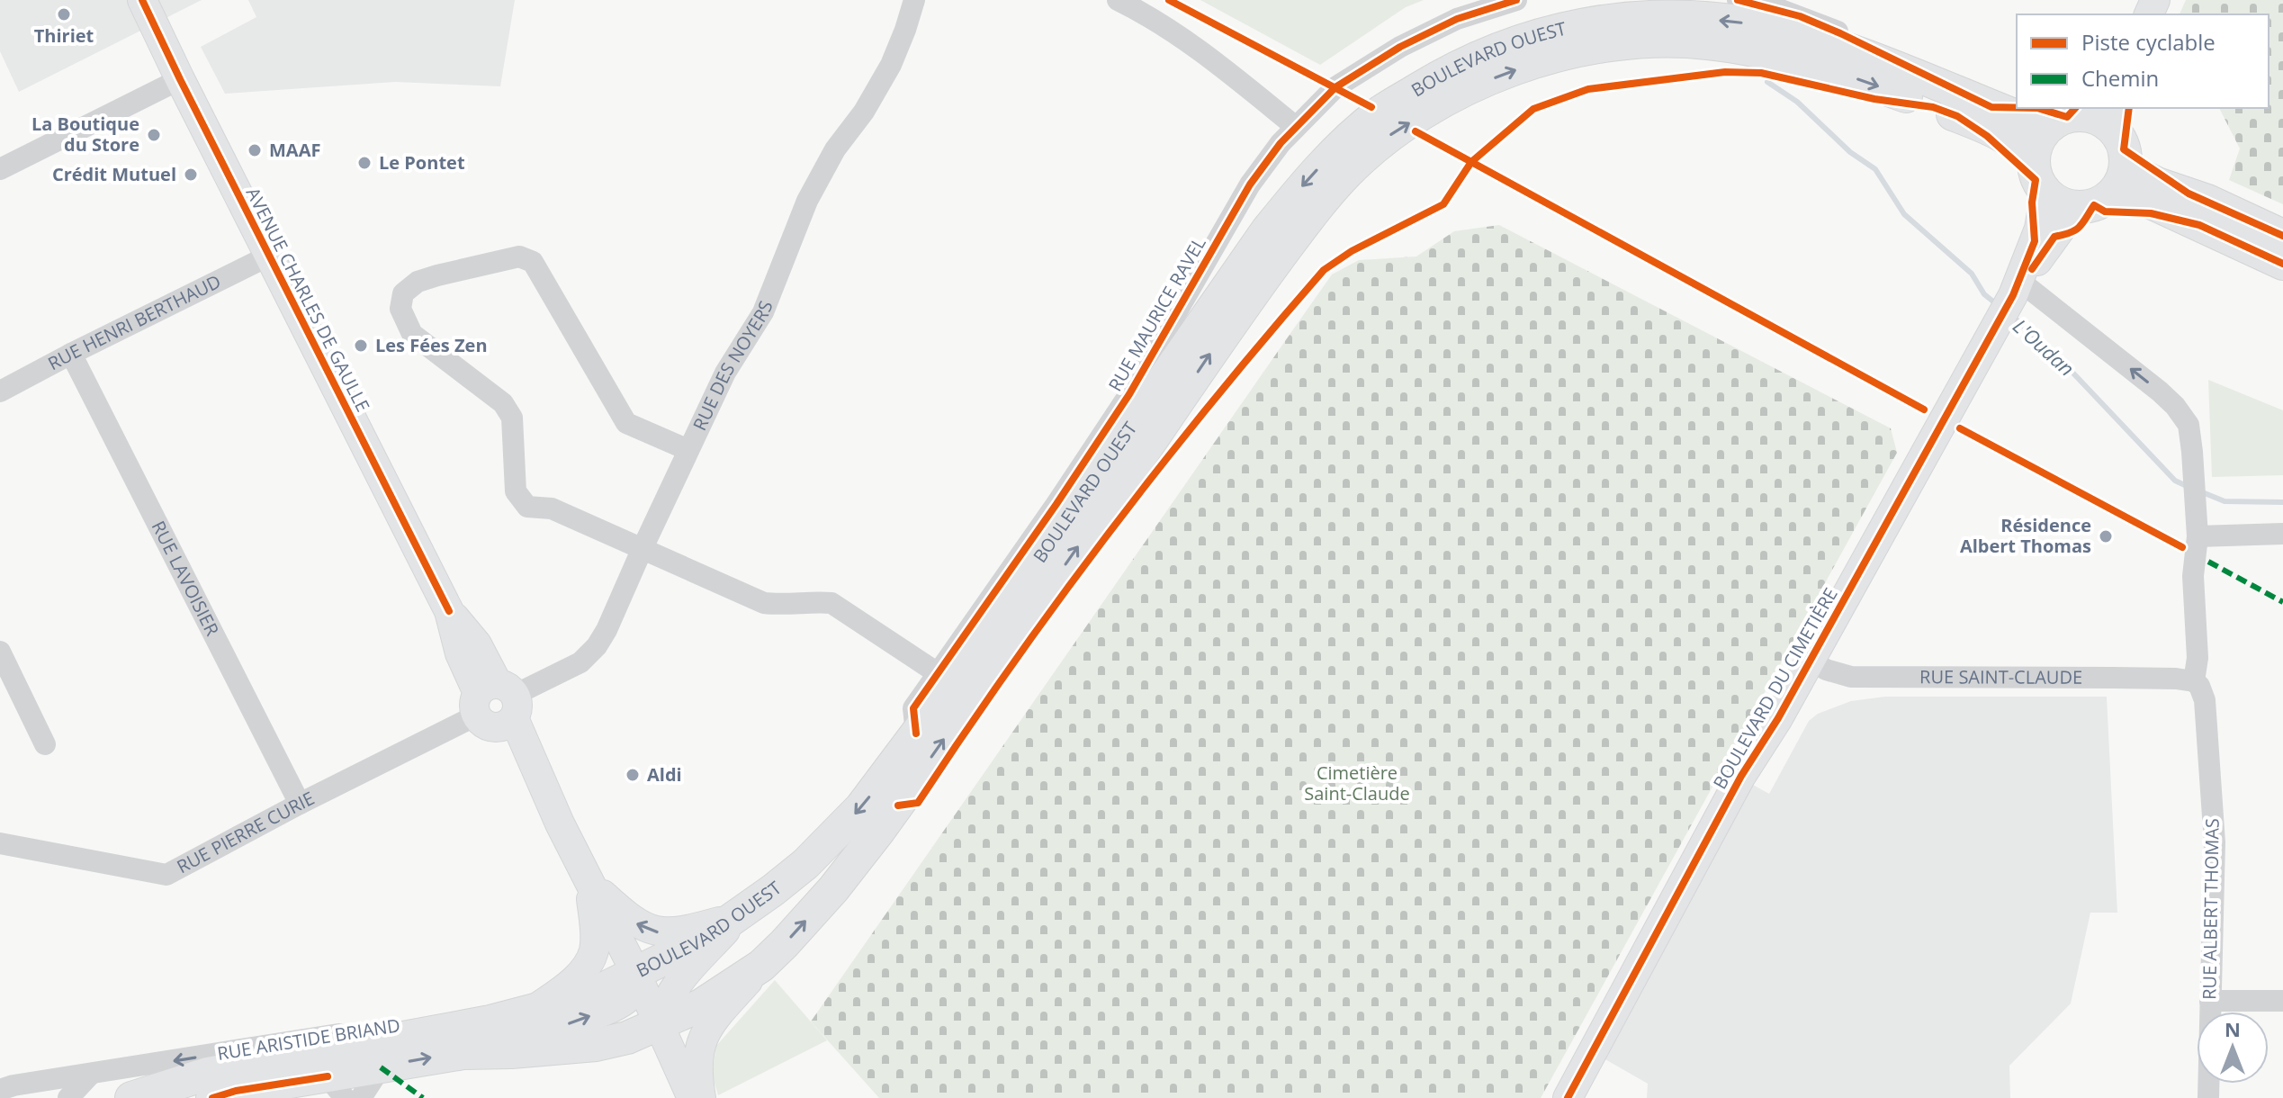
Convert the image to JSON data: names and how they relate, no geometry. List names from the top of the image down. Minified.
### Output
{"streets":{"main road":["BOULEVARD OUEST","AVENUE CHARLES DE GAULLE","BOULEVARD DU CIMETIÈRE"],"street":["RUE MAURICE RAVEL","RUE HENRI BERTHAUD","RUE DES NOYERS","RUE LAVOISIER","RUE SAINT-CLAUDE","RUE PIERRE CURIE","RUE ALBERT THOMAS","RUE ARISTIDE BRIAND"]},"crossings":[["BOULEVARD OUEST","AVENUE CHARLES DE GAULLE"],["BOULEVARD OUEST","RUE MAURICE RAVEL"],["BOULEVARD OUEST","BOULEVARD DU CIMETIÈRE"],["BOULEVARD OUEST","RUE ARISTIDE BRIAND"],["AVENUE CHARLES DE GAULLE","RUE HENRI BERTHAUD"],["AVENUE CHARLES DE GAULLE","RUE DES NOYERS"],["AVENUE CHARLES DE GAULLE","RUE PIERRE CURIE"],["RUE HENRI BERTHAUD","RUE LAVOISIER"],["RUE DES NOYERS","RUE PIERRE CURIE"],["RUE LAVOISIER","RUE PIERRE CURIE"],["RUE SAINT-CLAUDE","BOULEVARD DU CIMETIÈRE"],["RUE SAINT-CLAUDE","RUE ALBERT THOMAS"]],"one_way":["RUE ARISTIDE BRIAND"],"water":["L'Oudan"],"parks":["Cimetière Saint-Claude"],"places":["Thiriet","La Boutique du Store","MAAF","Le Pontet","Crédit Mutuel","Les Fées Zen","Résidence Albert Thomas","Aldi"],"legend":["Piste cyclable","Chemin"],"north":"top"}
